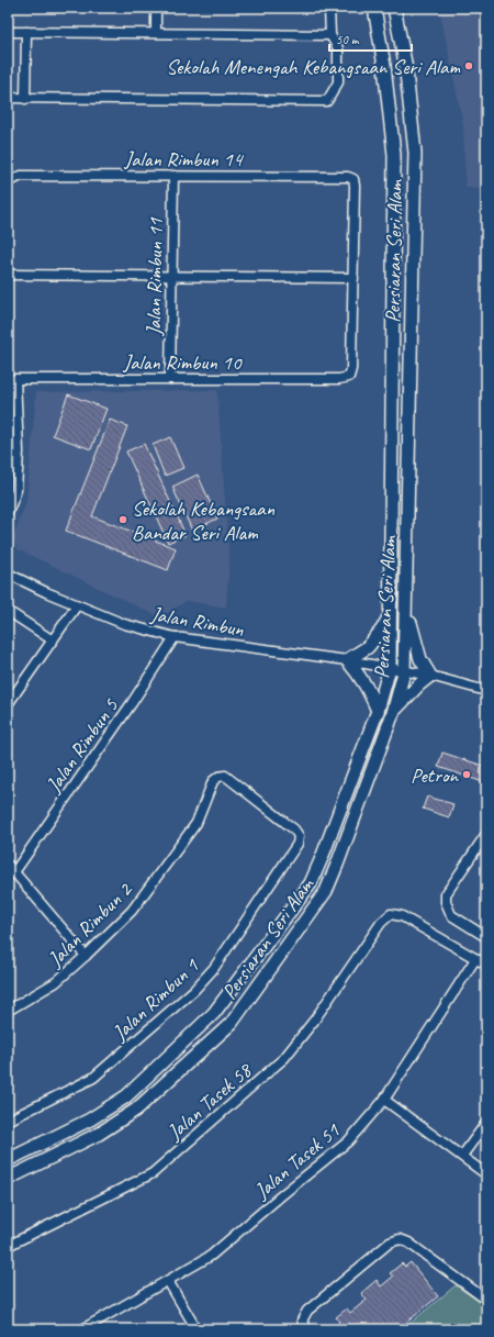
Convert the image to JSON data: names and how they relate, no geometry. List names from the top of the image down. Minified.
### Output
{"streets":{"main road":["Persiaran Seri Alam"],"street":["Jalan Rimbun 14","Jalan Rimbun 11","Jalan Rimbun 10","Jalan Rimbun","Jalan Rimbun 5","Jalan Rimbun 2","Jalan Rimbun 1","Jalan Tasek 58","Jalan Tasek 51"]},"crossings":[["Jalan Rimbun 14","Jalan Rimbun 11"],["Jalan Rimbun 14","Jalan Rimbun 10"],["Persiaran Seri Alam","Jalan Rimbun"],["Jalan Rimbun 11","Jalan Rimbun 10"],["Jalan Rimbun","Jalan Rimbun 5"],["Jalan Rimbun 2","Jalan Rimbun 1"],["Jalan Tasek 58","Jalan Tasek 51"]],"places":["Sekolah Menengah Kebangsaan Seri Alam","Sekolah Kebangsaan Bandar Seri Alam","Petron"],"scale_bar":"50 m"}
